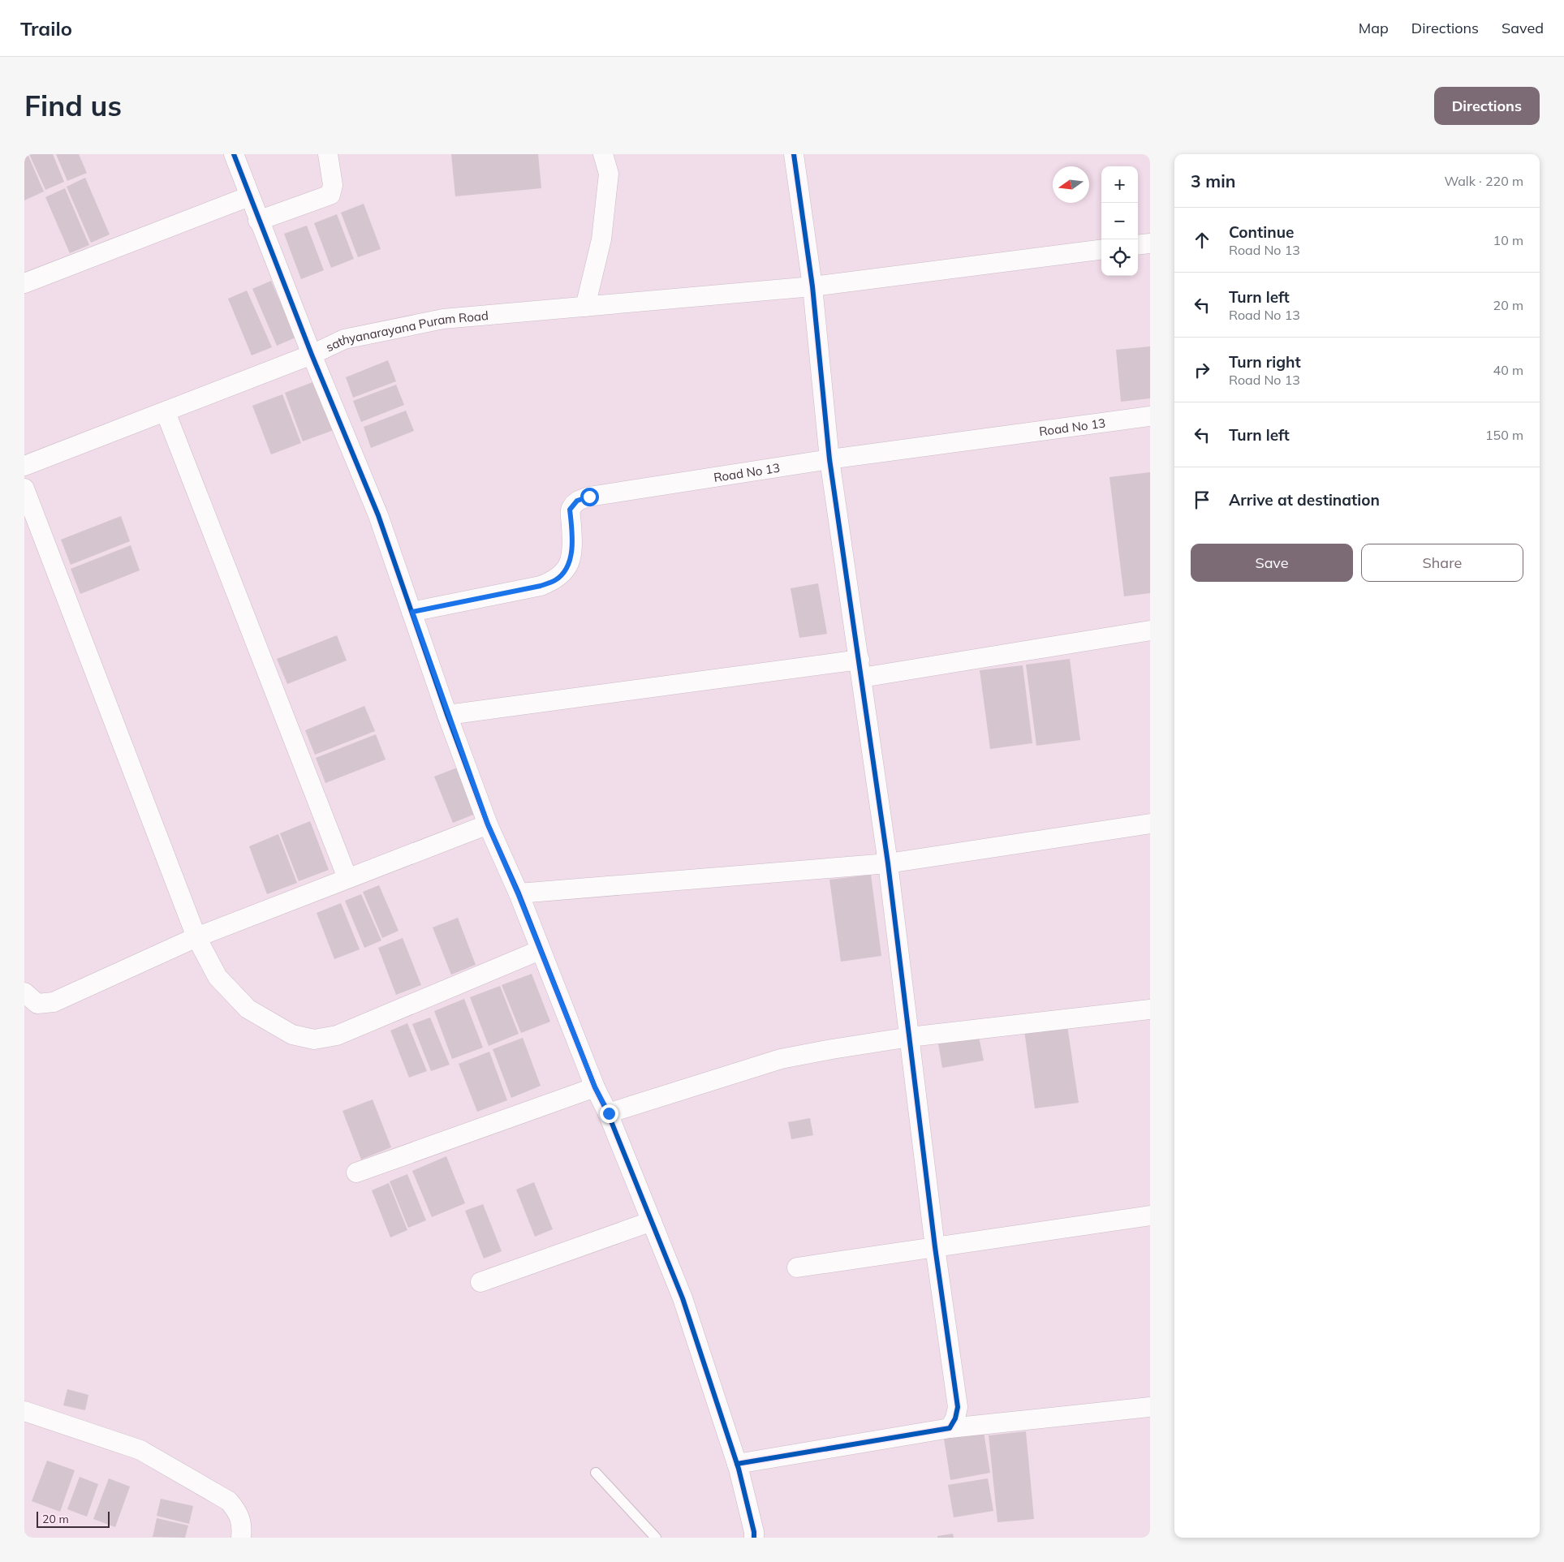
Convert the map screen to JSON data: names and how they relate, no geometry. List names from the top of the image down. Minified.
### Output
{"streets":{"street":["sathyanarayana Puram Road","Road No 13"]},"scale_bar":"20 m","north":"left","page":{"header":"Trailo","nav":["Map","Directions","Saved"],"buttons":["Directions",["Save","Share"]],"title":"Find us","heading":["3 min","Walk · 220 m"],"map_buttons":["+","−"],"list":[["Continue","Road No 13","10 m"],["Turn left","Road No 13","20 m"],["Turn right","Road No 13","40 m"],["Turn left","150 m"],"Arrive at destination"],"scale":"20 m"}}
